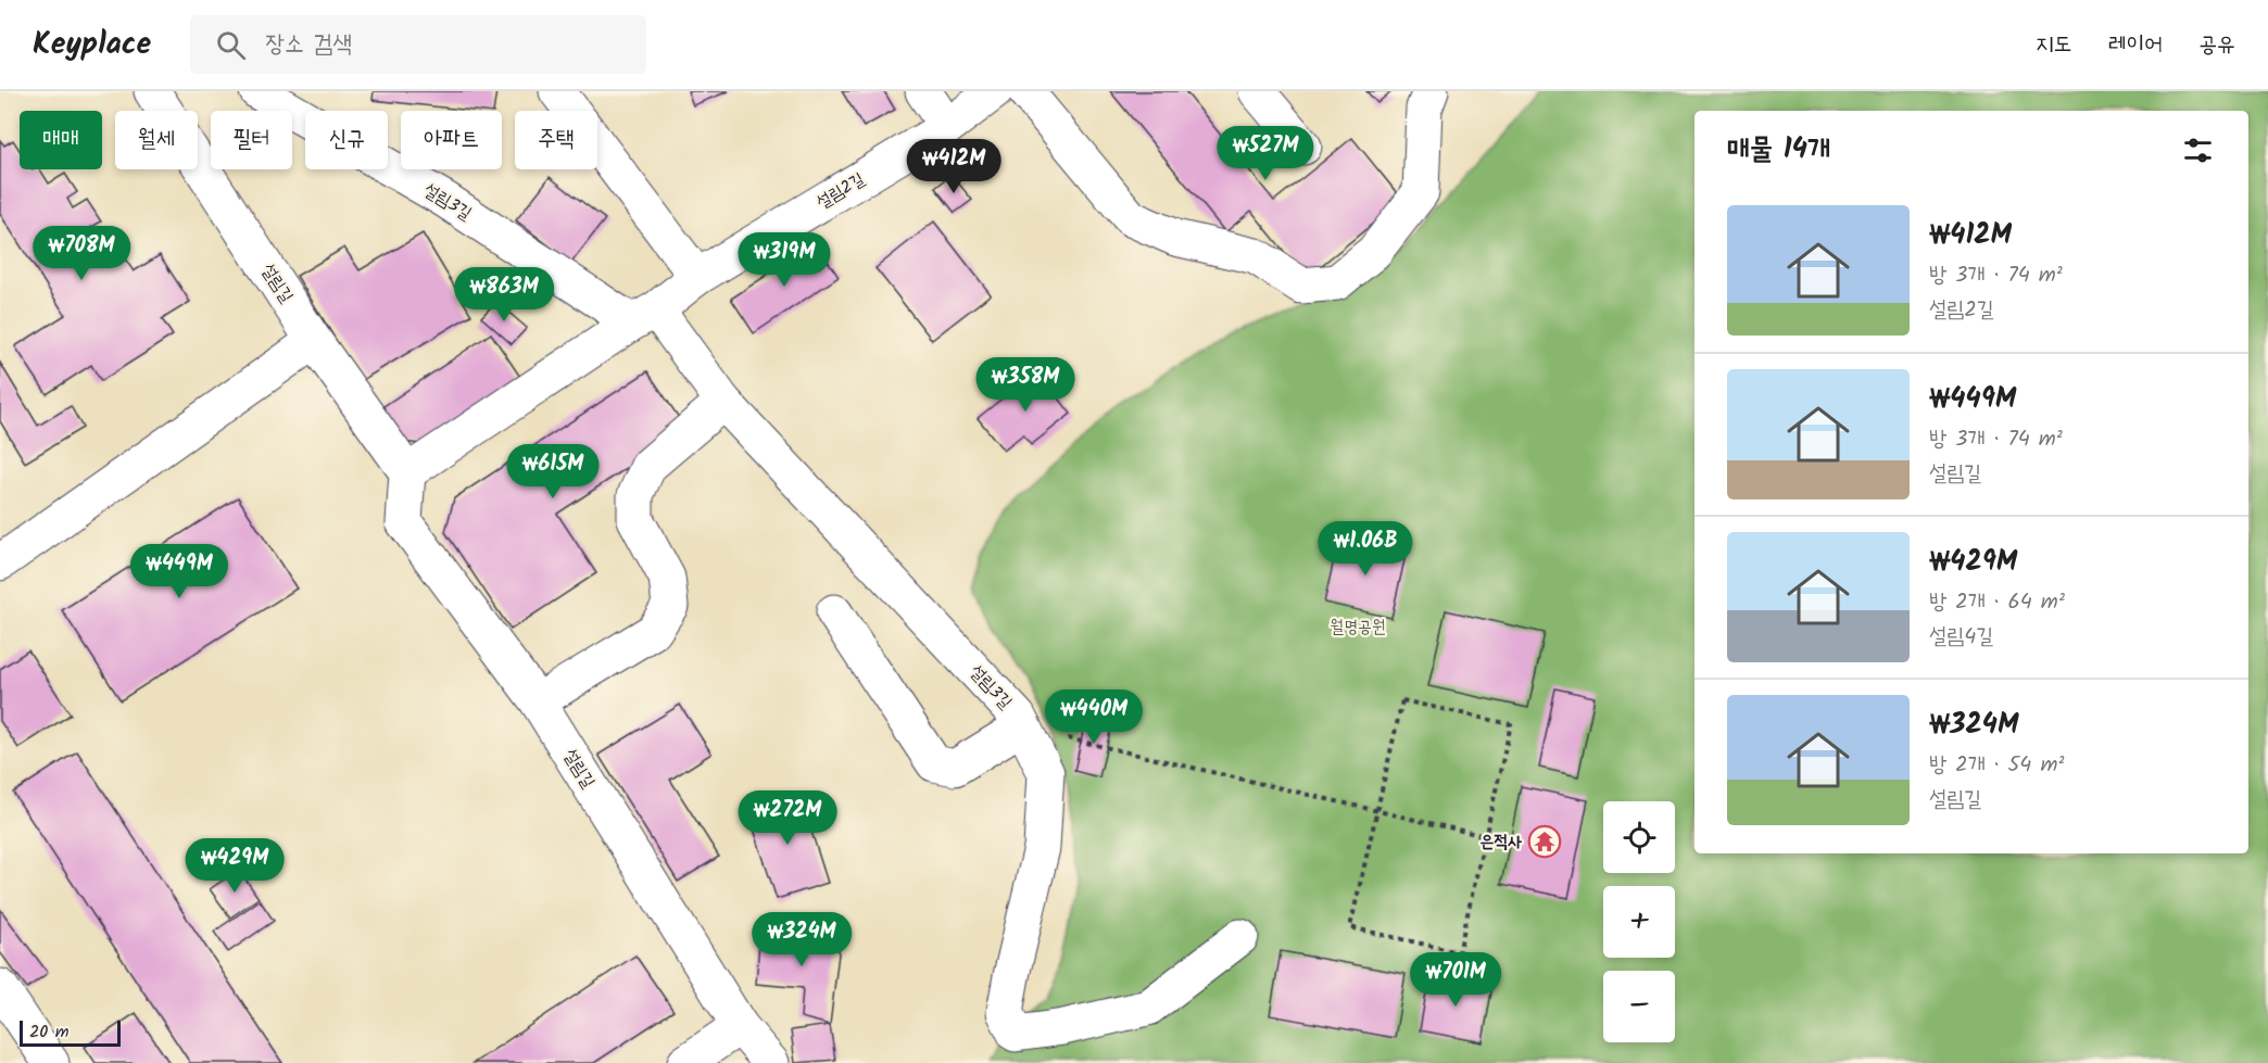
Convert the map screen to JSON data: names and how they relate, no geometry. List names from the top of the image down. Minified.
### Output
{"streets":{"street":["설림2길","설림3길","설림길"]},"crossings":[["설림2길","설림3길"]],"parks":["월명공원"],"places":{"temple":["은적사"]},"scale_bar":"20 m","page":{"header":"Keyplace","search":"장소 검색","nav":["지도","레이어","공유"],"chip":["매매","월세","필터","신규","아파트","주택"],"heading":"매물 14개","price":["₩527M","₩412M","₩708M","₩319M","₩863M","₩358M","₩615M","₩1.06B","₩449M","₩440M","₩272M","₩429M","₩324M","₩701M"],"list":[{"name":"₩412M","note":"방 3개 · 74 m² · 설림2길"},{"name":"₩449M","note":"방 3개 · 74 m² · 설림길"},{"name":"₩429M","note":"방 2개 · 64 m² · 설림4길"},{"name":"₩324M","note":"방 2개 · 54 m² · 설림길"}],"map_buttons":["+","−"],"scale":"20 m"}}
